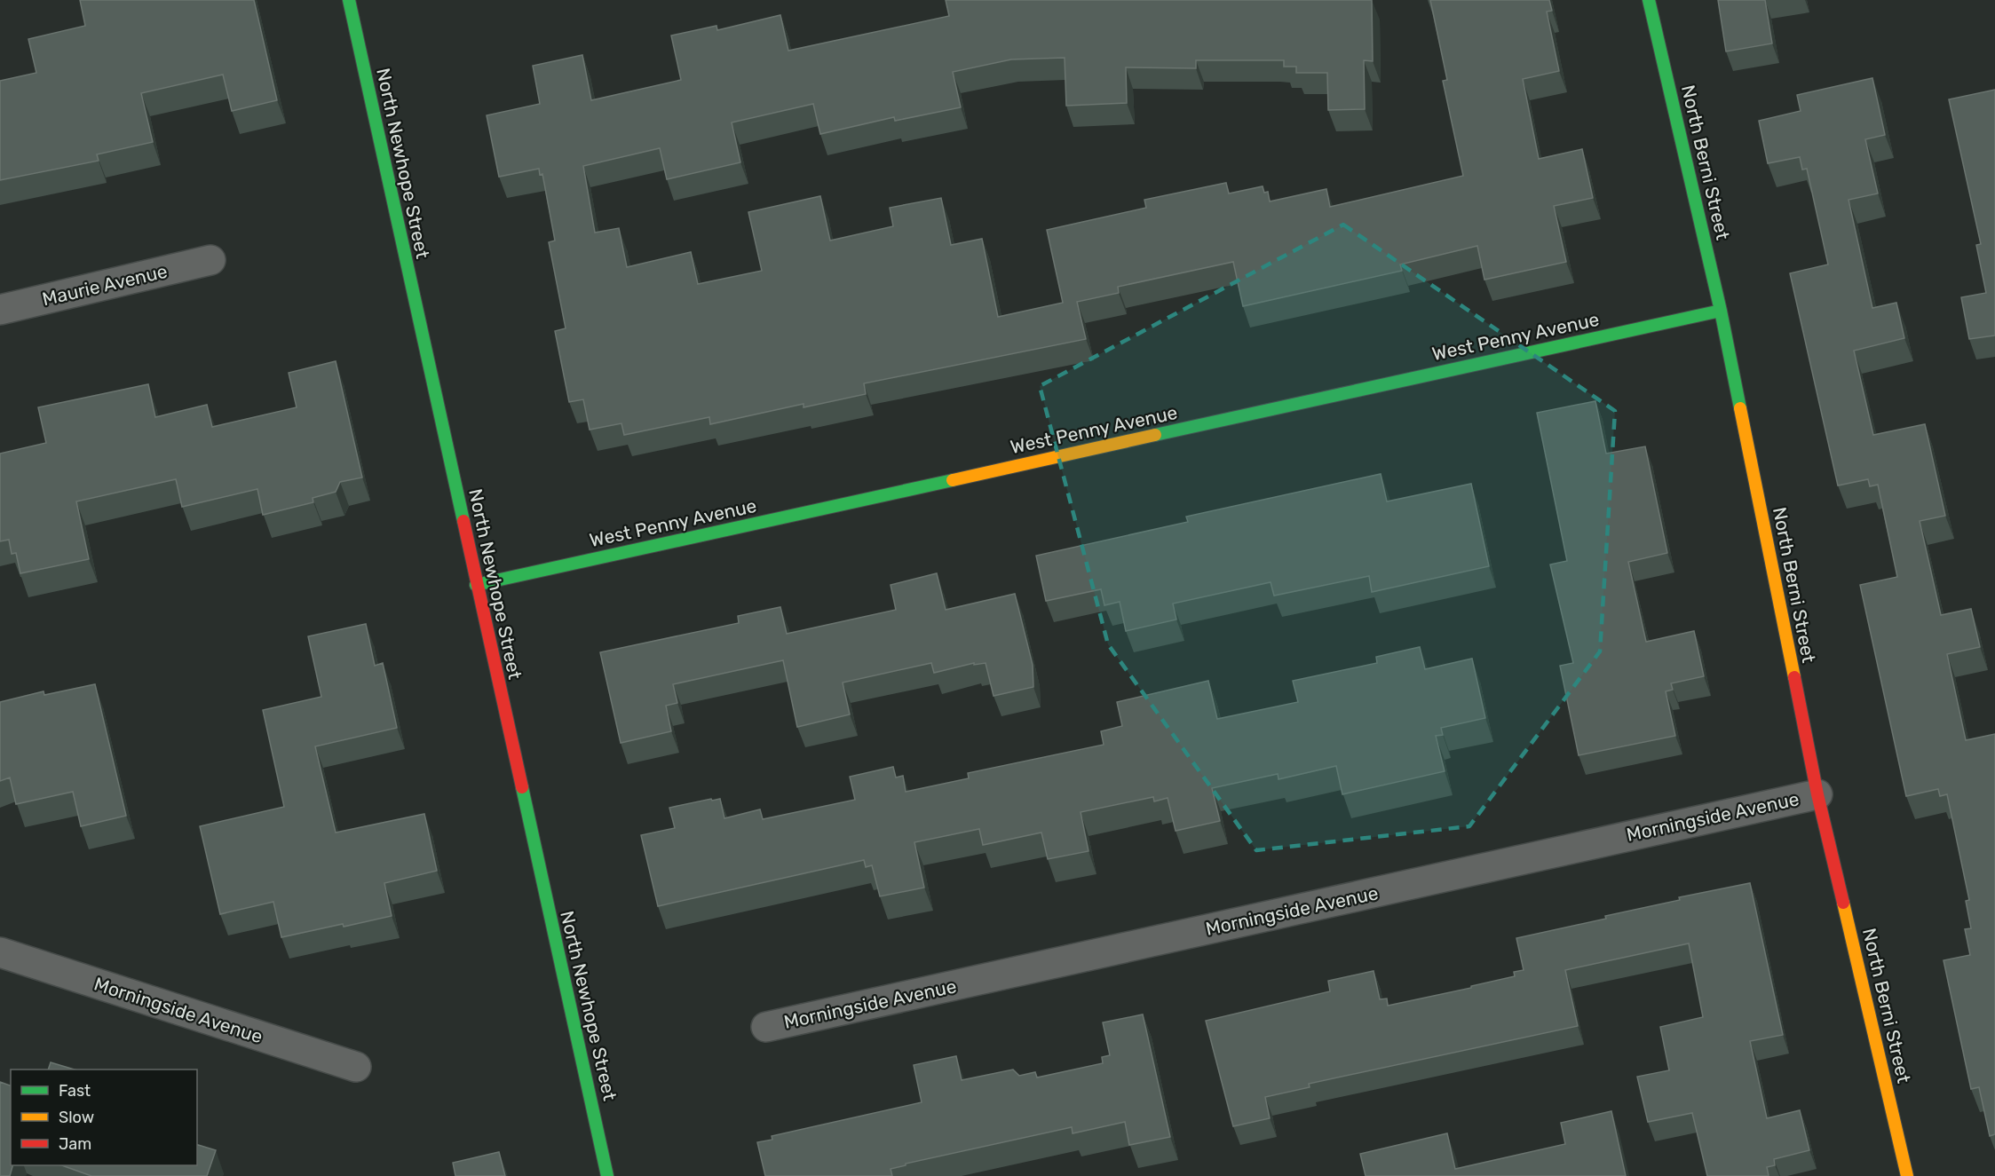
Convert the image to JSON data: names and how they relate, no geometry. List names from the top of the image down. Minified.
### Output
{"streets":{"street":["North Berni Street","North Newhope Street","Maurie Avenue","West Penny Avenue","Morningside Avenue"]},"crossings":[["North Berni Street","West Penny Avenue"],["North Berni Street","Morningside Avenue"],["North Newhope Street","West Penny Avenue"]],"legend":["Fast","Slow","Jam"]}
